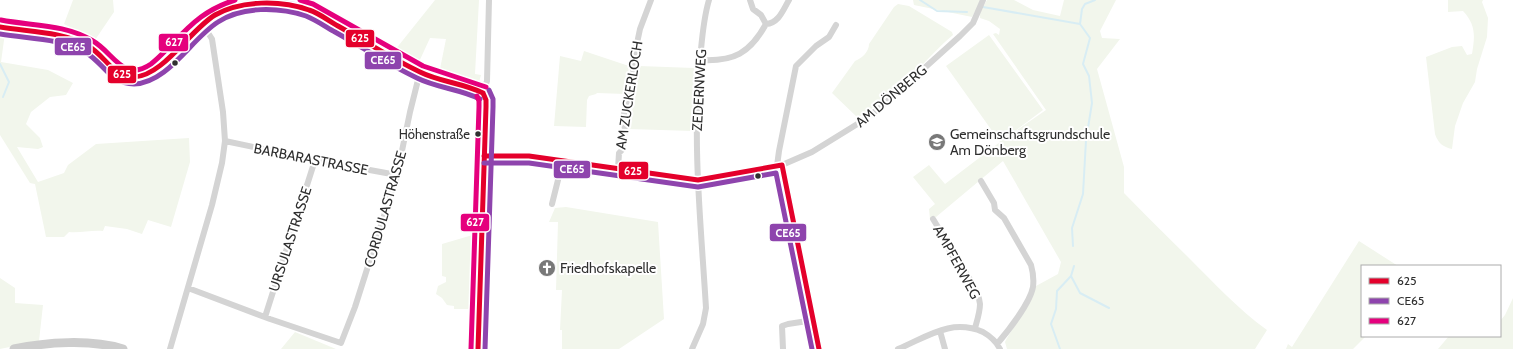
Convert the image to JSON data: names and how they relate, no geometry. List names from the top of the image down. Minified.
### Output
{"streets":{"street":["ZEDERNWEG","AM ZUCKERLOCH","AM DÖNBERG","BARBARASTRASSE","CORDULASTRASSE","URSULASTRASSE","AMPFERWEG"]},"crossings":[["ZEDERNWEG","AM DÖNBERG"],["AM ZUCKERLOCH","AM DÖNBERG"],["BARBARASTRASSE","CORDULASTRASSE"],["BARBARASTRASSE","URSULASTRASSE"],["CORDULASTRASSE","URSULASTRASSE"]],"places":{"other":["Höhenstraße"],"school or university":["Gemeinschaftsgrundschule Am Dönberg"],"church":["Friedhofskapelle"]},"lines":["transit line 627","transit line 625","transit line CE65"],"legend":["625","CE65","627"]}
